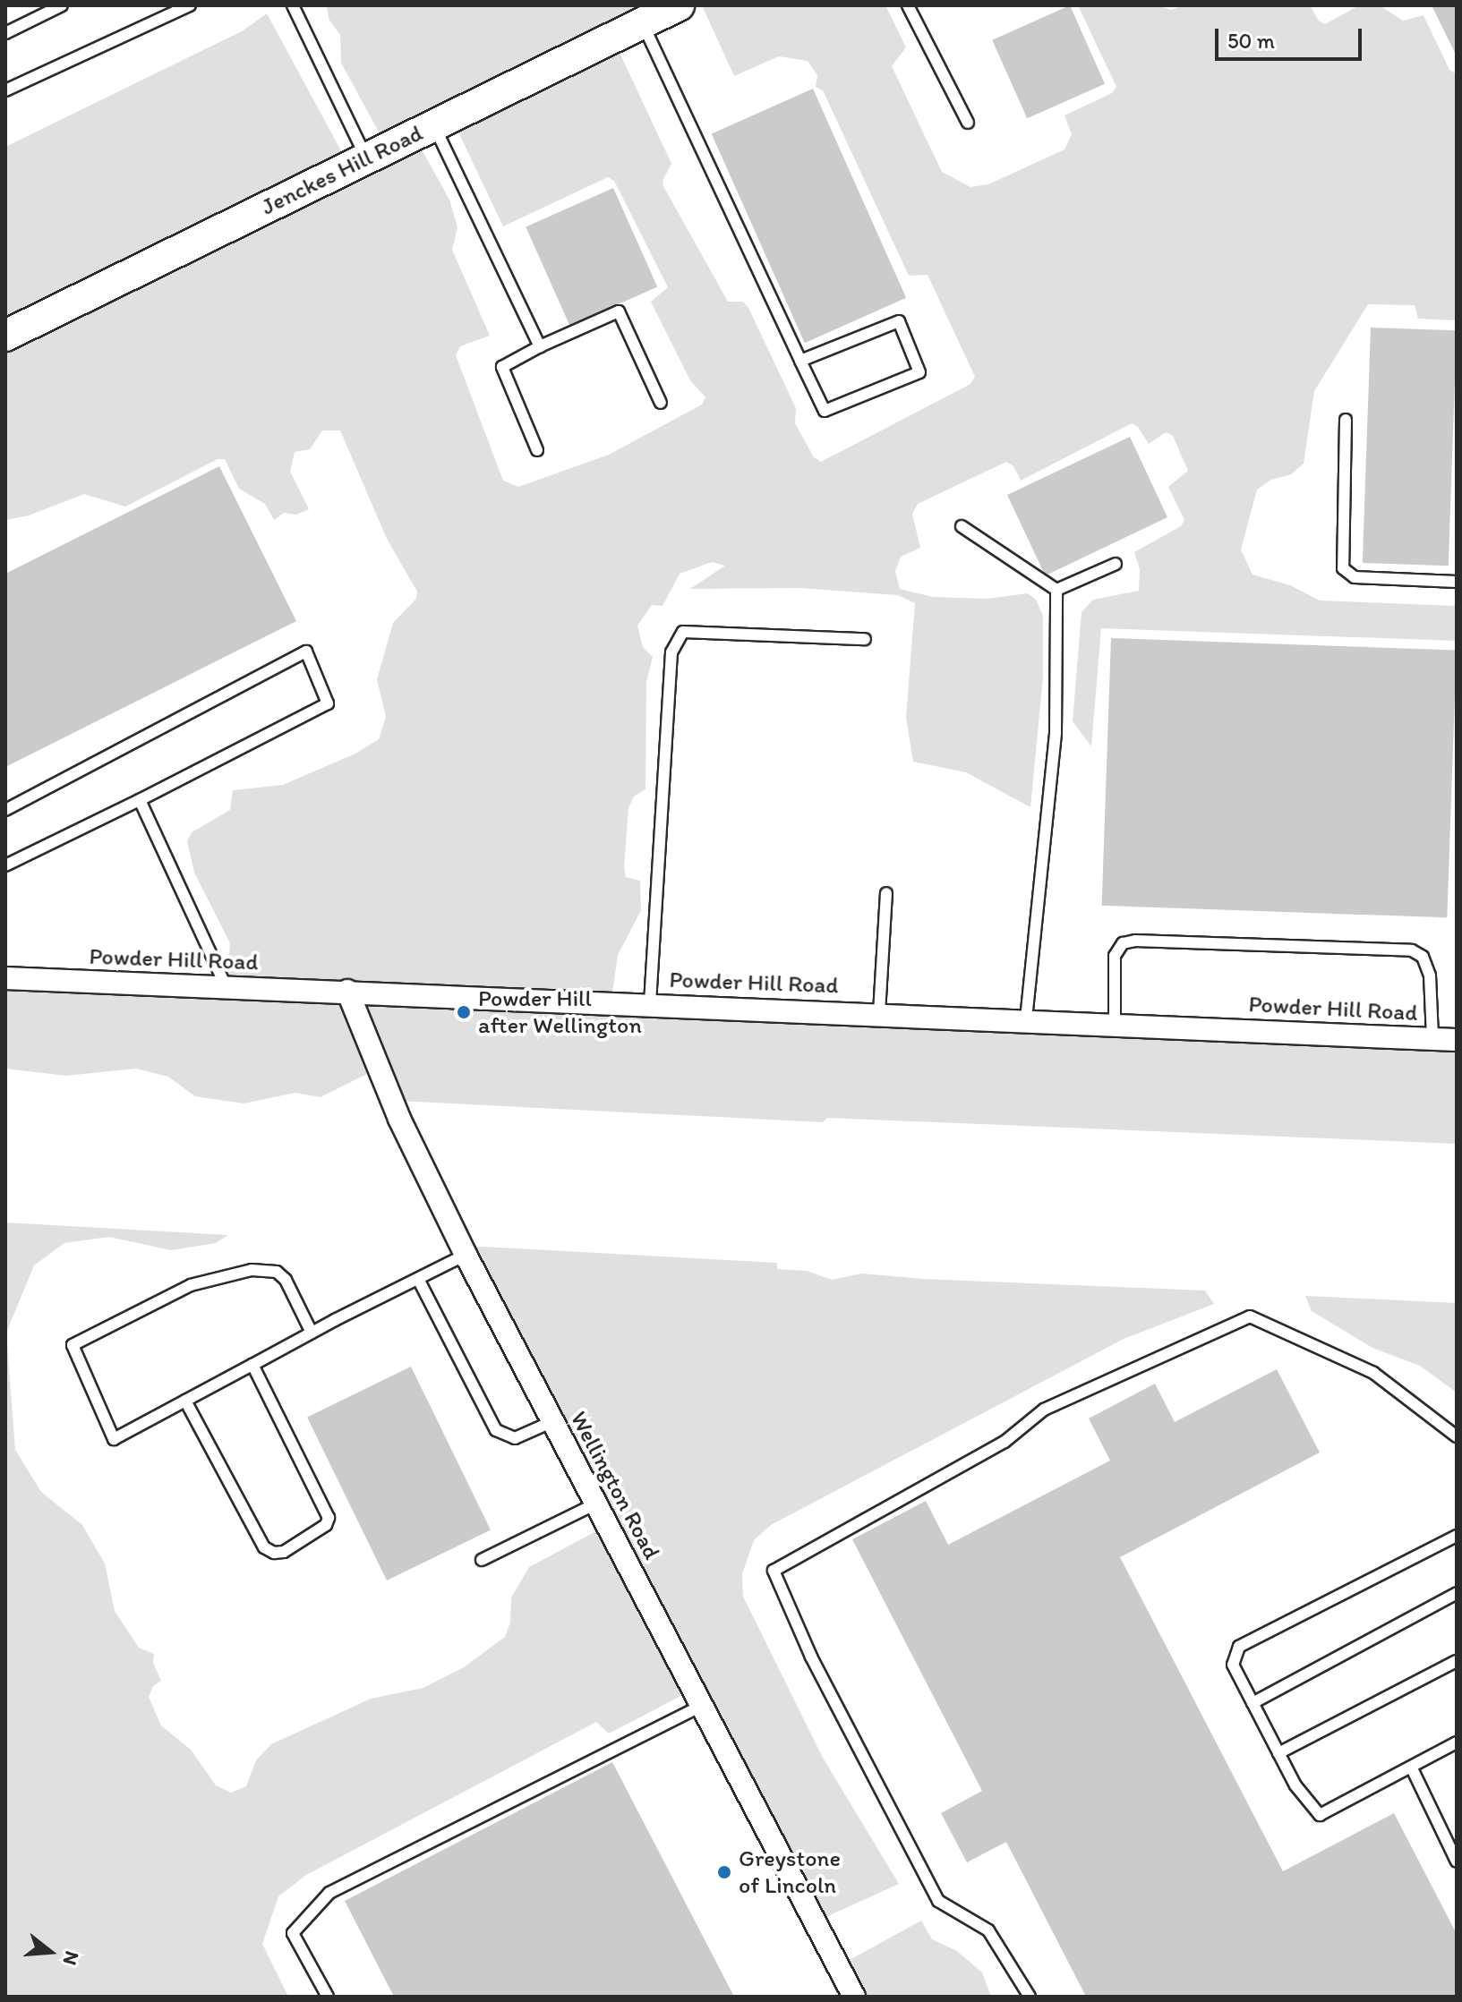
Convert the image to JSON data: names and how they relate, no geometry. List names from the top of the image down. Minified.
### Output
{"streets":{"main road":["Jenckes Hill Road"],"street":["Powder Hill Road","Wellington Road"]},"crossings":[["Powder Hill Road","Wellington Road"]],"places":["Powder Hill after Wellington","Greystone of Lincoln"],"scale_bar":"50 m","north":"right"}
